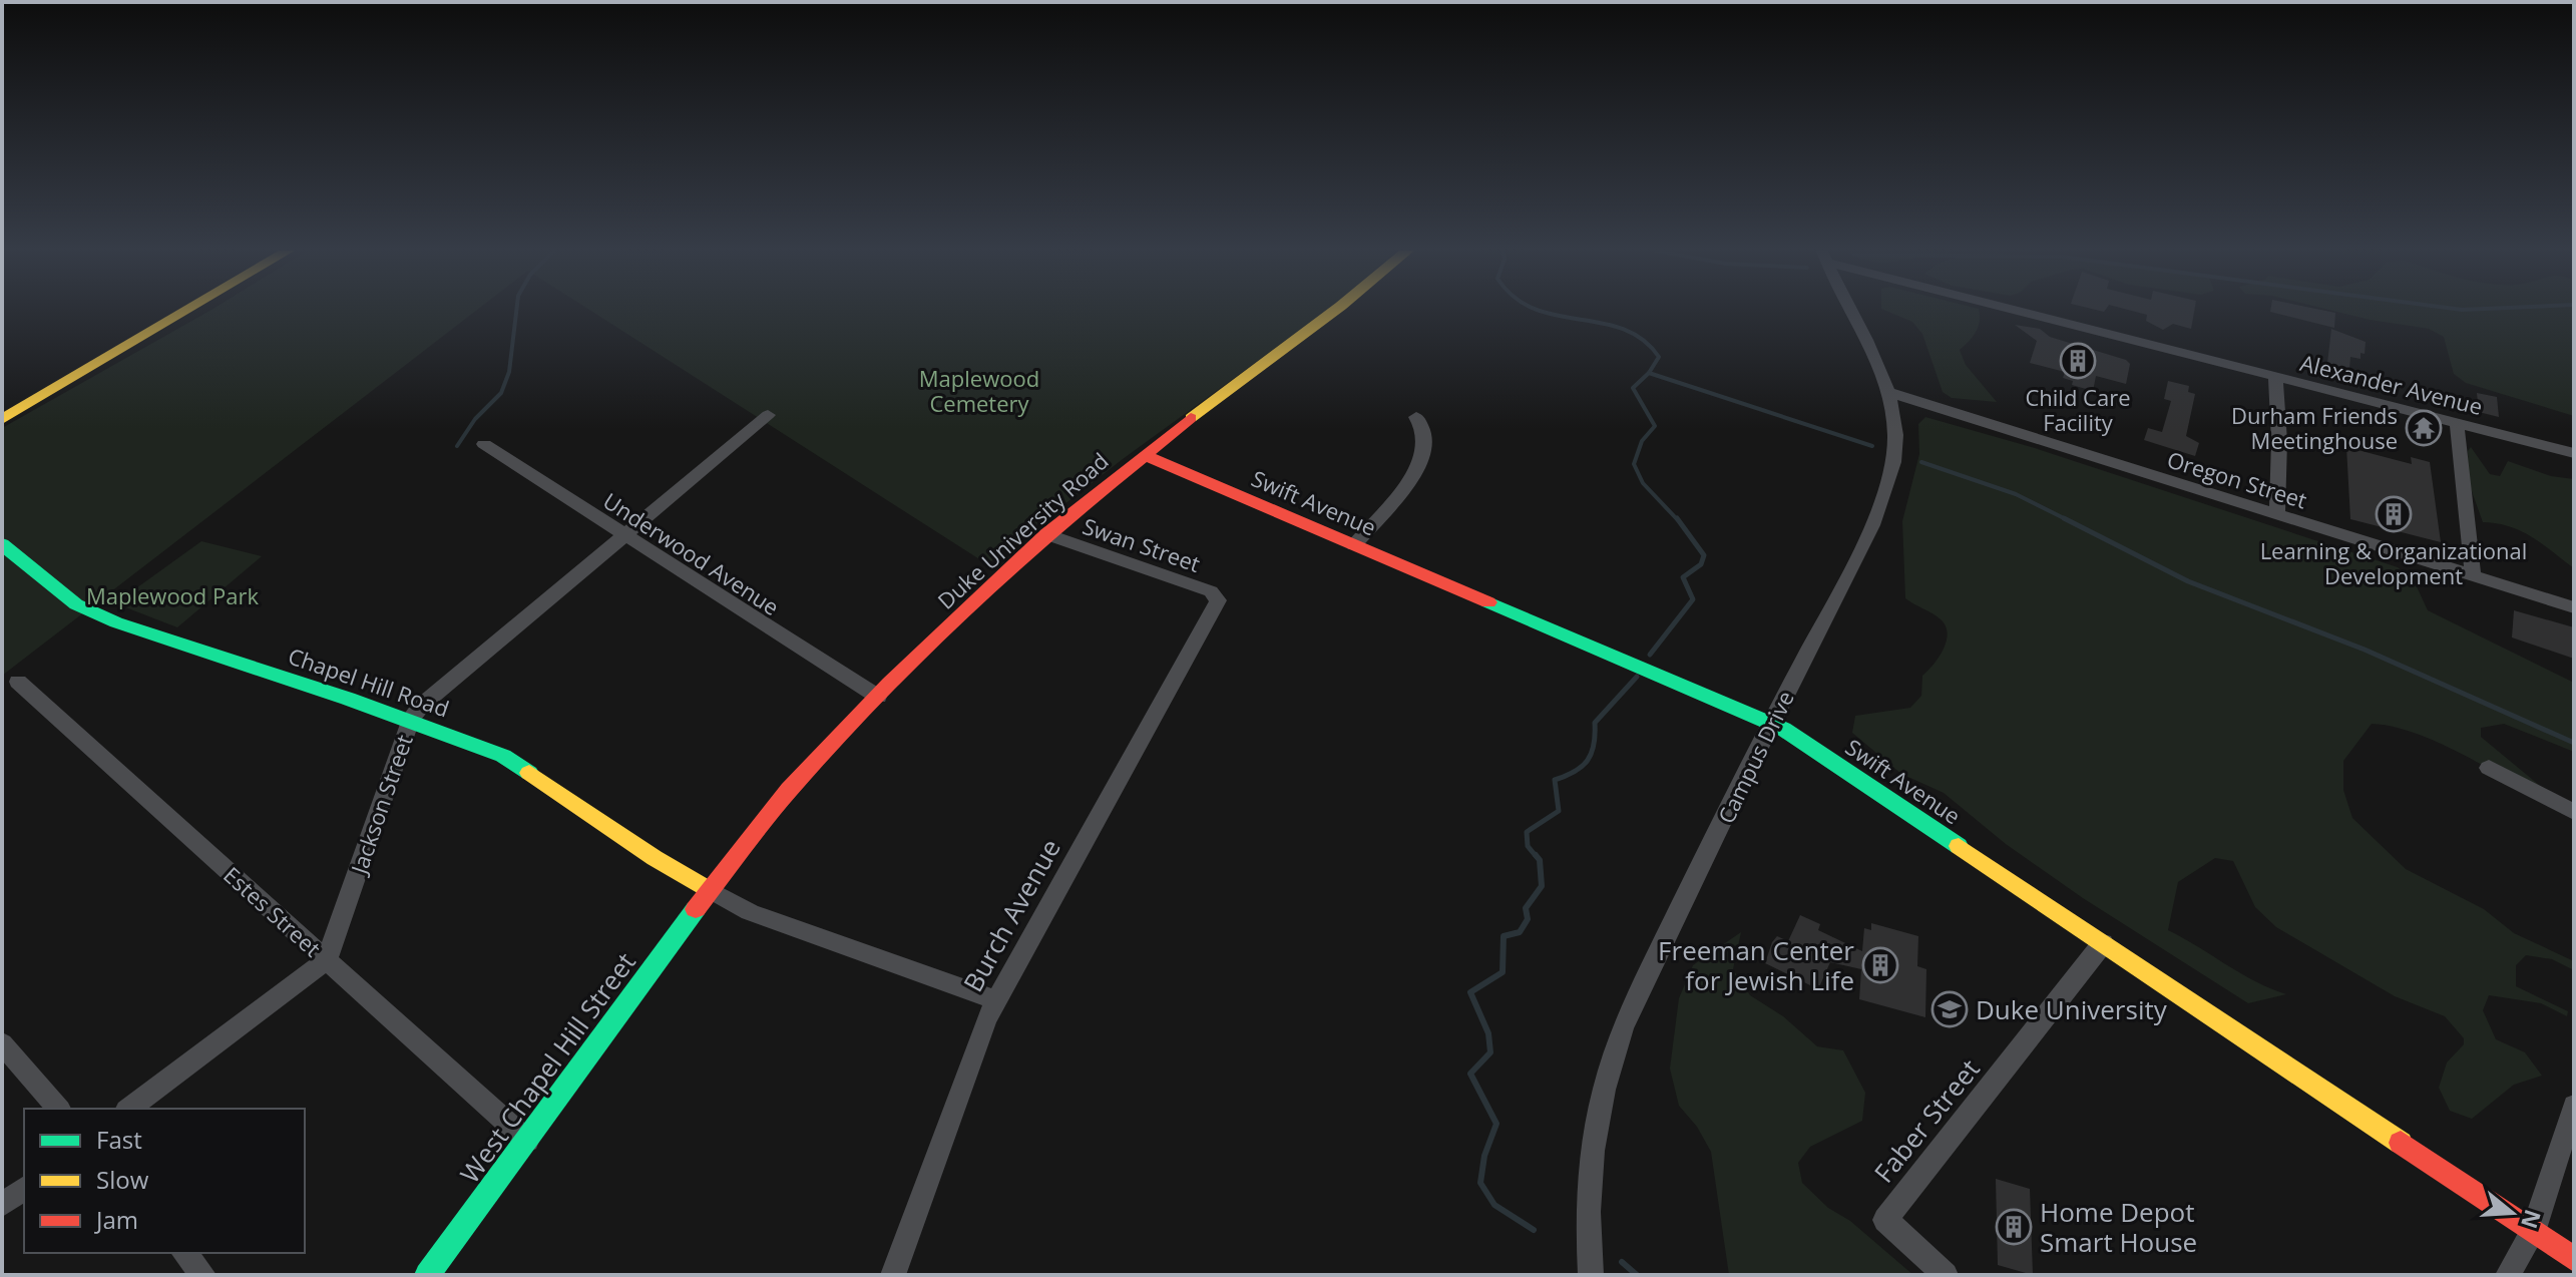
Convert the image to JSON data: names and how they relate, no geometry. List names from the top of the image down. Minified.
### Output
{"streets":{"street":["Alexander Avenue","Oregon Street","Swift Avenue","Duke University Road","Swan Street","Underwood Avenue","Chapel Hill Road","Campus Drive","Jackson Street","Estes Street","Burch Avenue","West Chapel Hill Street","Faber Street"]},"crossings":[["Oregon Street","Campus Drive"],["Swift Avenue","Duke University Road"],["Swift Avenue","Campus Drive"],["Swift Avenue","Faber Street"],["Duke University Road","Swan Street"],["Duke University Road","Underwood Avenue"],["Duke University Road","Chapel Hill Road"],["Duke University Road","West Chapel Hill Street"],["Swan Street","Burch Avenue"],["Underwood Avenue","Jackson Street"],["Chapel Hill Road","Jackson Street"],["Chapel Hill Road","West Chapel Hill Street"],["Jackson Street","Estes Street"],["Estes Street","West Chapel Hill Street"]],"parks":["Maplewood Cemetery","Maplewood Park"],"places":{"building":["Child Care Facility","Learning & Organizational Development","Freeman Center for Jewish Life","Home Depot Smart House"],"temple":["Durham Friends Meetinghouse"],"school or university":["Duke University"]},"legend":["Fast","Slow","Jam"],"north":"right"}
